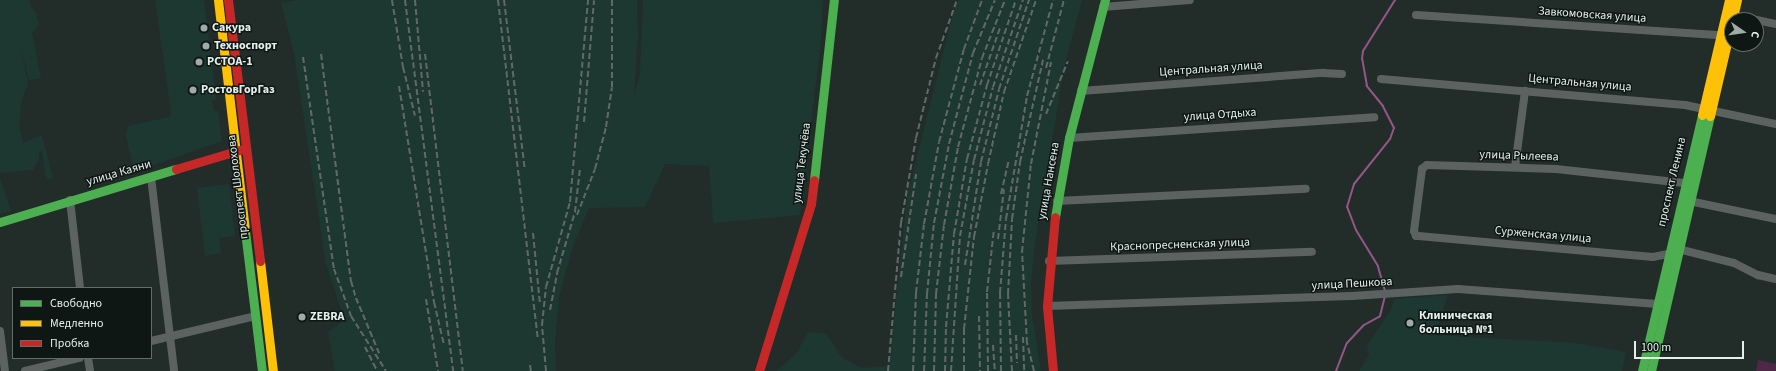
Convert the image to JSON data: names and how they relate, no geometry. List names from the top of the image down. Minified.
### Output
{"streets":{"main road":["улица Текучёва","улица Каяни","улица Нансена","проспект Ленина","проспект Шолохова"],"street":["Завкомовская улица","Центральная улица","улица Отдыха","улица Рылеева","Сурженская улица","Краснопресненская улица","улица Пешкова"]},"crossings":[["Завкомовская улица","проспект Ленина"],["Центральная улица","улица Нансена"],["Центральная улица","проспект Ленина"],["улица Отдыха","улица Нансена"],["улица Рылеева","проспект Ленина"],["улица Рылеева","Сурженская улица"],["улица Каяни","проспект Шолохова"],["улица Нансена","Краснопресненская улица"],["улица Нансена","улица Пешкова"],["проспект Ленина","Сурженская улица"],["проспект Ленина","улица Пешкова"]],"places":["Сакура","Техноспорт","РСТОА-1","РостовГорГаз","ZEBRA","Клиническая больница №1"],"legend":["Свободно","Медленно","Пробка"],"scale_bar":"100 m","north":"right"}
